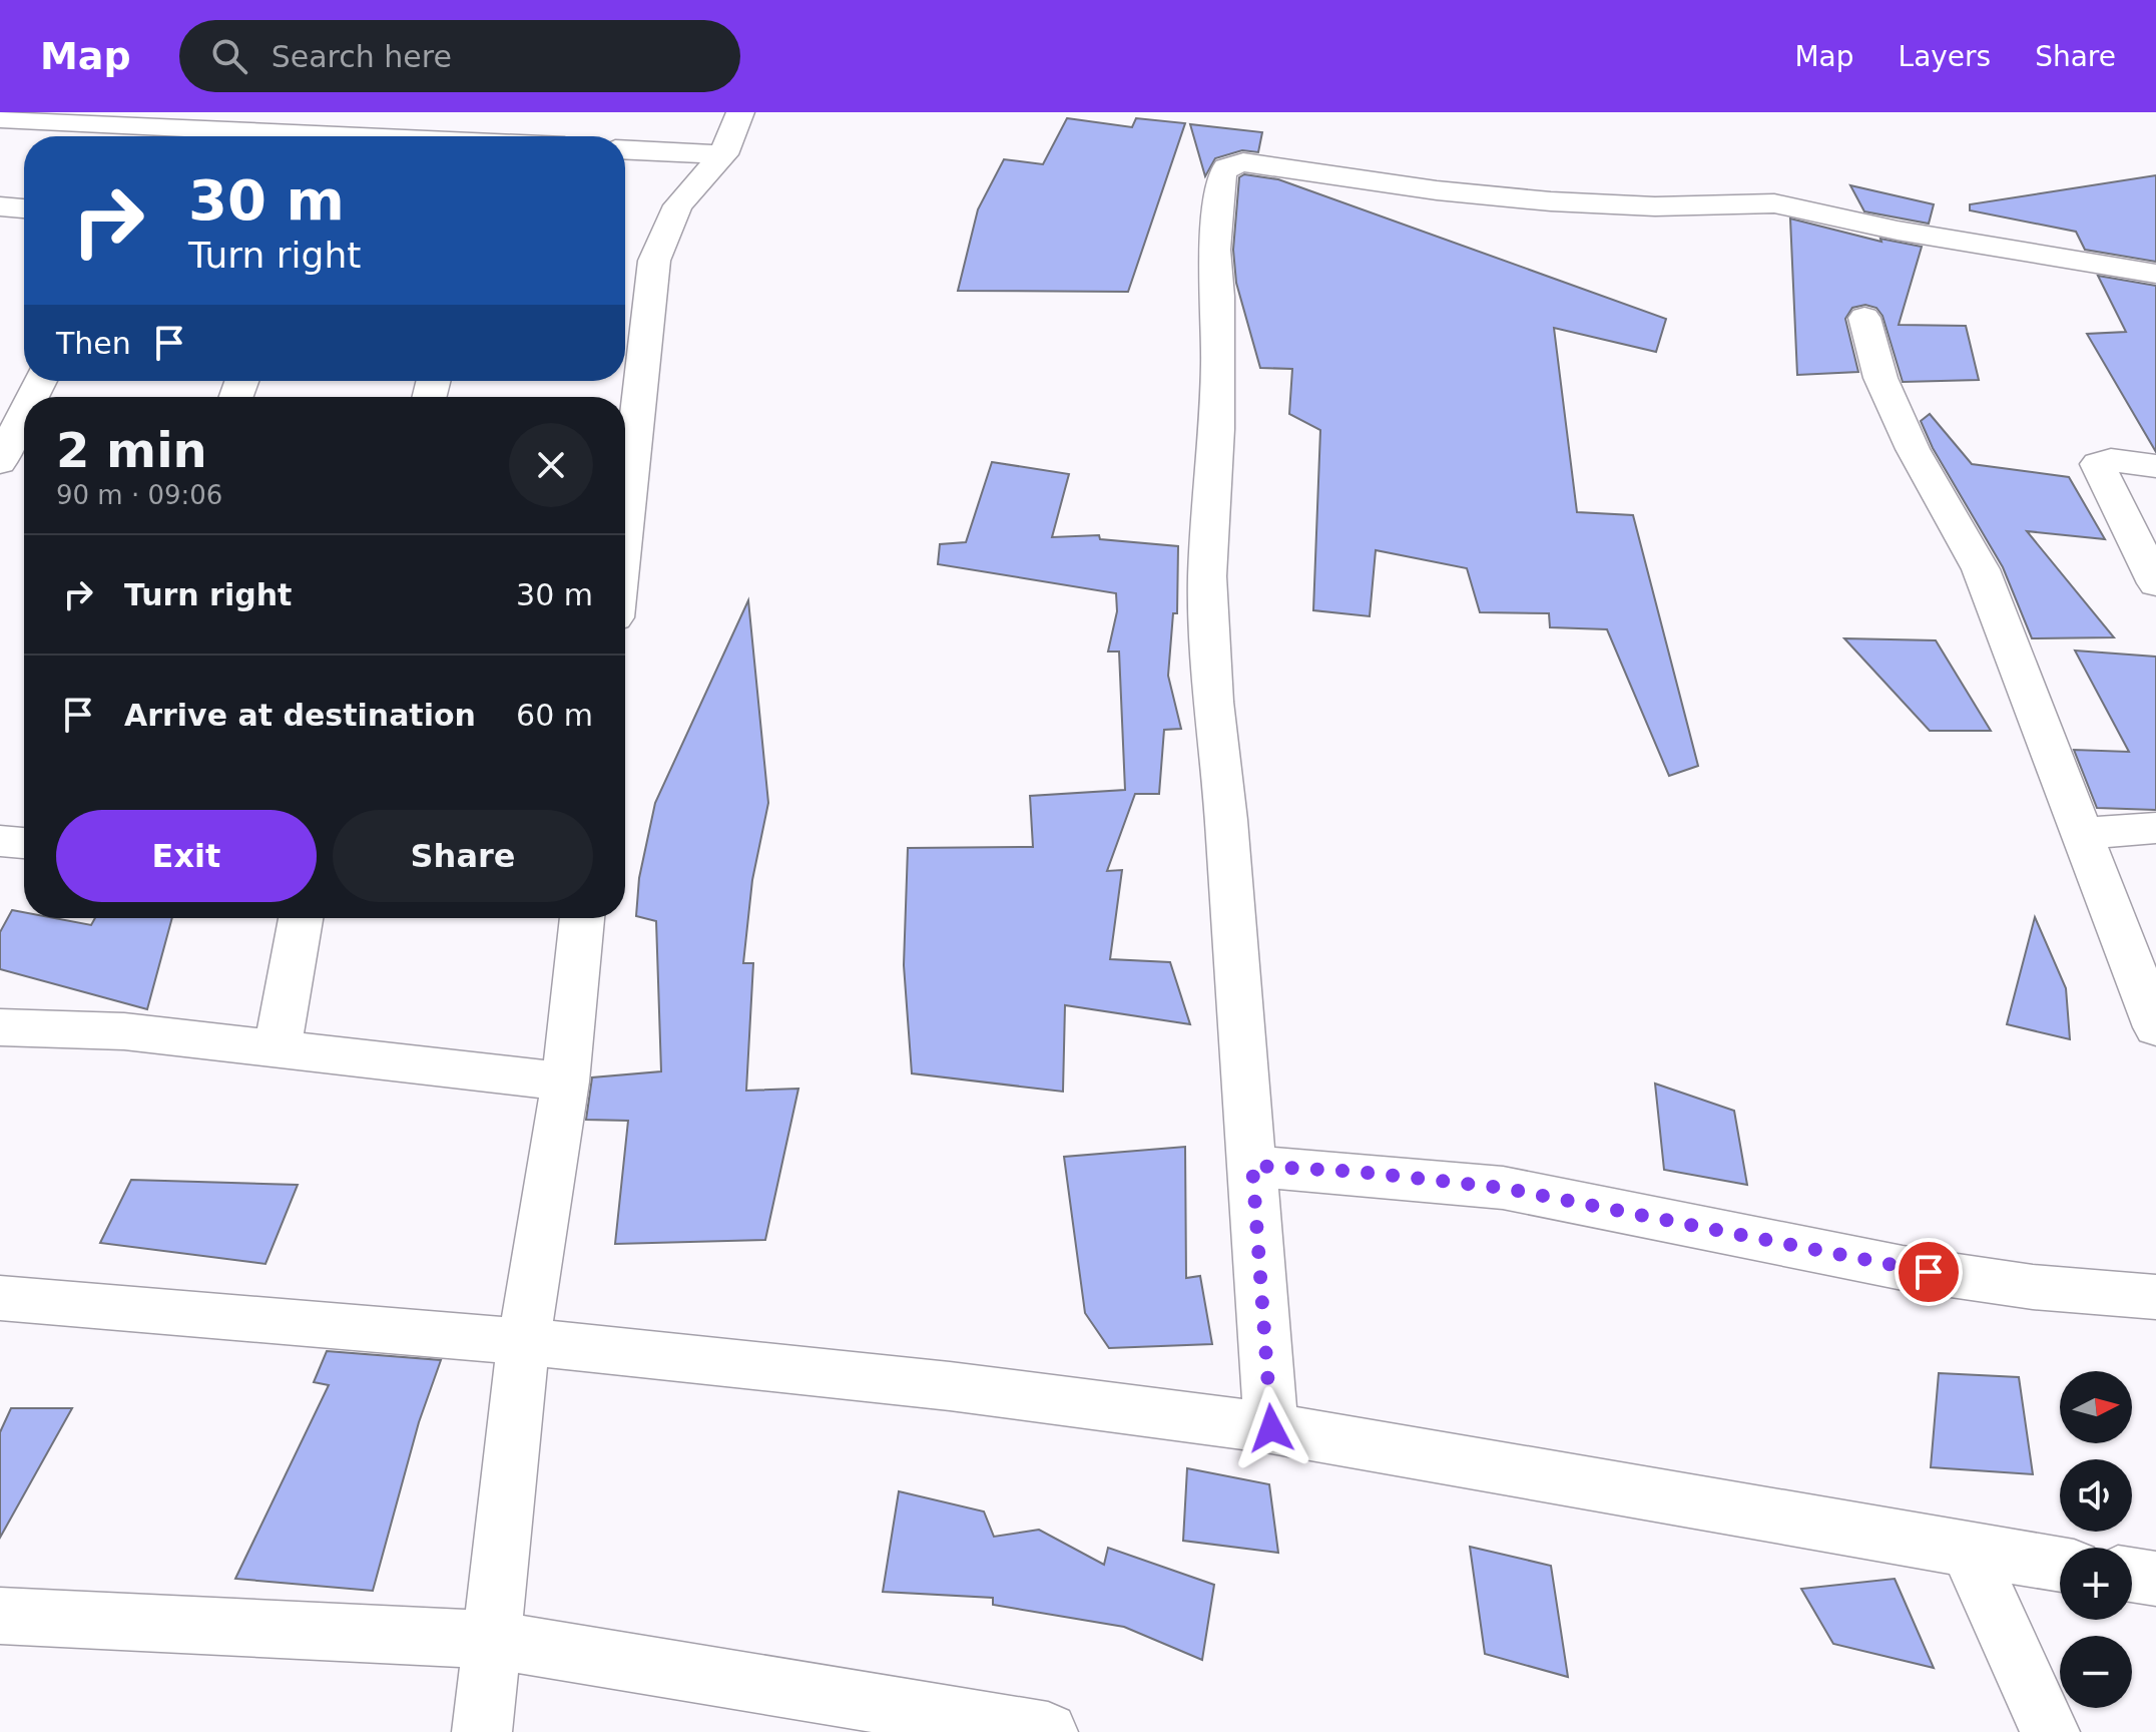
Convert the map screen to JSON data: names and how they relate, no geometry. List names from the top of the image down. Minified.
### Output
{"north":"right","page":{"header":"Map","search":"Search here","nav":["Map","Layers","Share"],"turn":["30 m","Turn right"],"then":"Then","heading":["2 min","90 m · 09:06"],"list":[{"name":"Turn right","value":"30 m"},{"name":"Arrive at destination","value":"60 m"}],"buttons":["Exit","Share"],"map_buttons":["+","−"]}}
